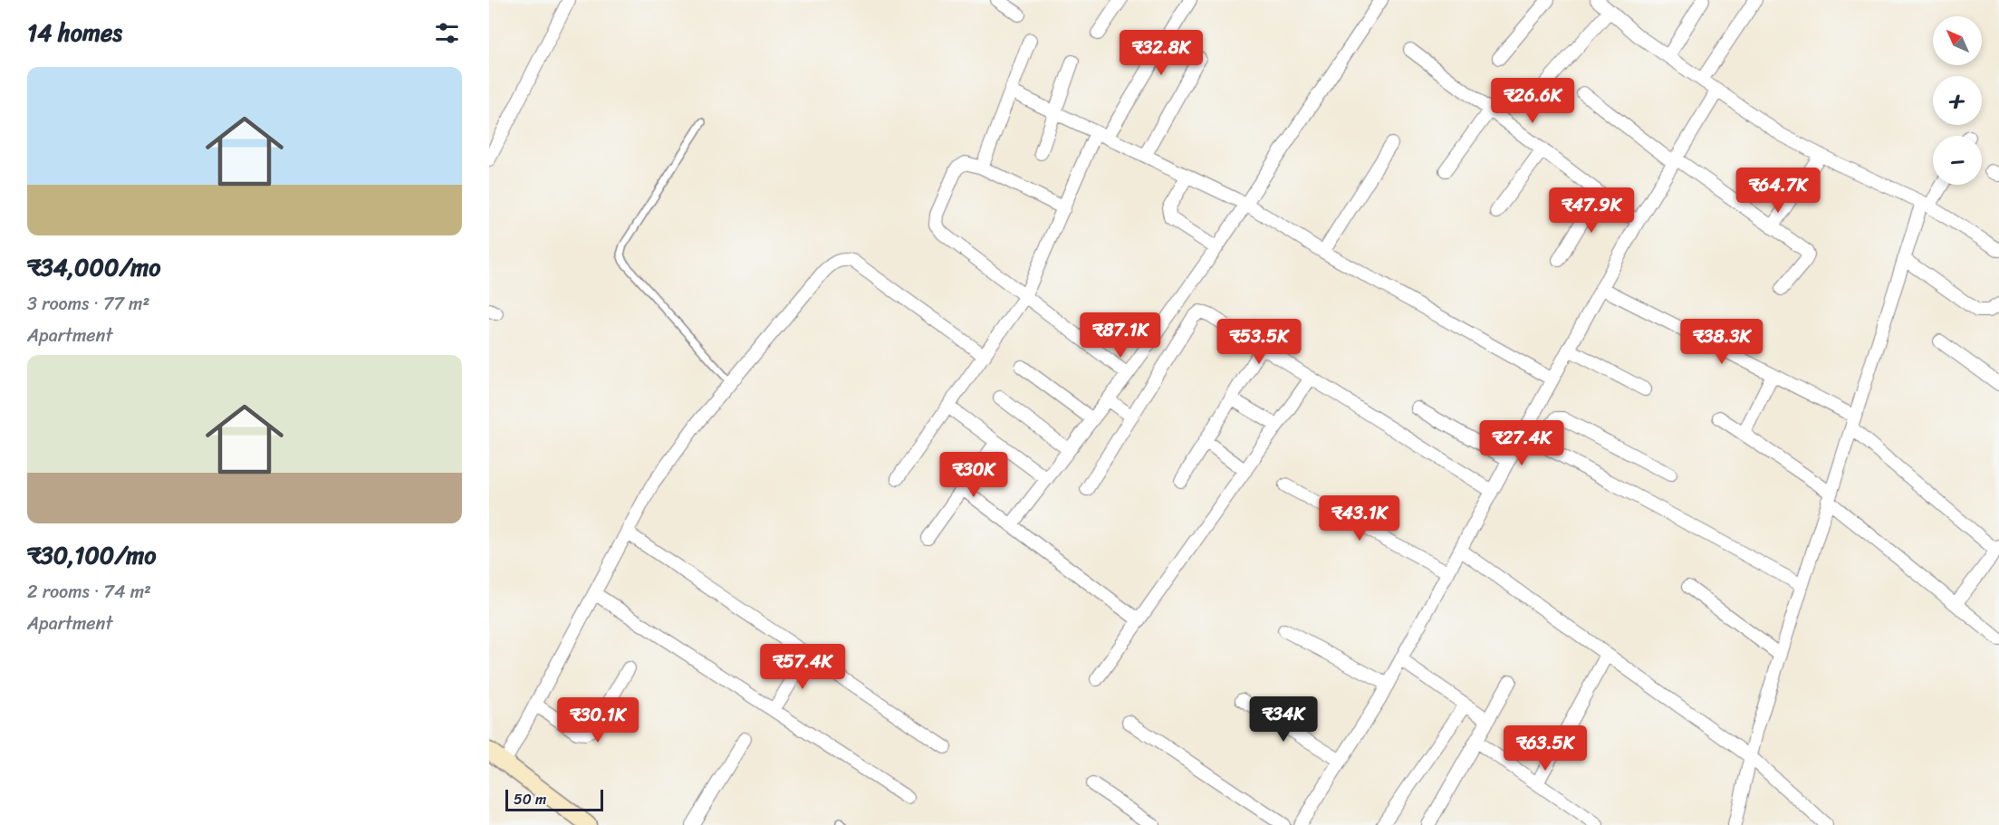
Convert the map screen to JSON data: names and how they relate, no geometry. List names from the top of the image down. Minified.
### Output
{"scale_bar":"50 m","north":"top left","page":{"heading":"14 homes","map_buttons":["+","−"],"price":["₹32.8K","₹26.6K","₹64.7K","₹47.9K","₹87.1K","₹53.5K","₹38.3K","₹27.4K","₹30K","₹43.1K","₹57.4K","₹34K","₹30.1K","₹63.5K"],"list":[{"name":"₹34,000/mo","note":"3 rooms · 77 m² · Apartment"},{"name":"₹30,100/mo","note":"2 rooms · 74 m² · Apartment"}],"scale":"50 m"}}
